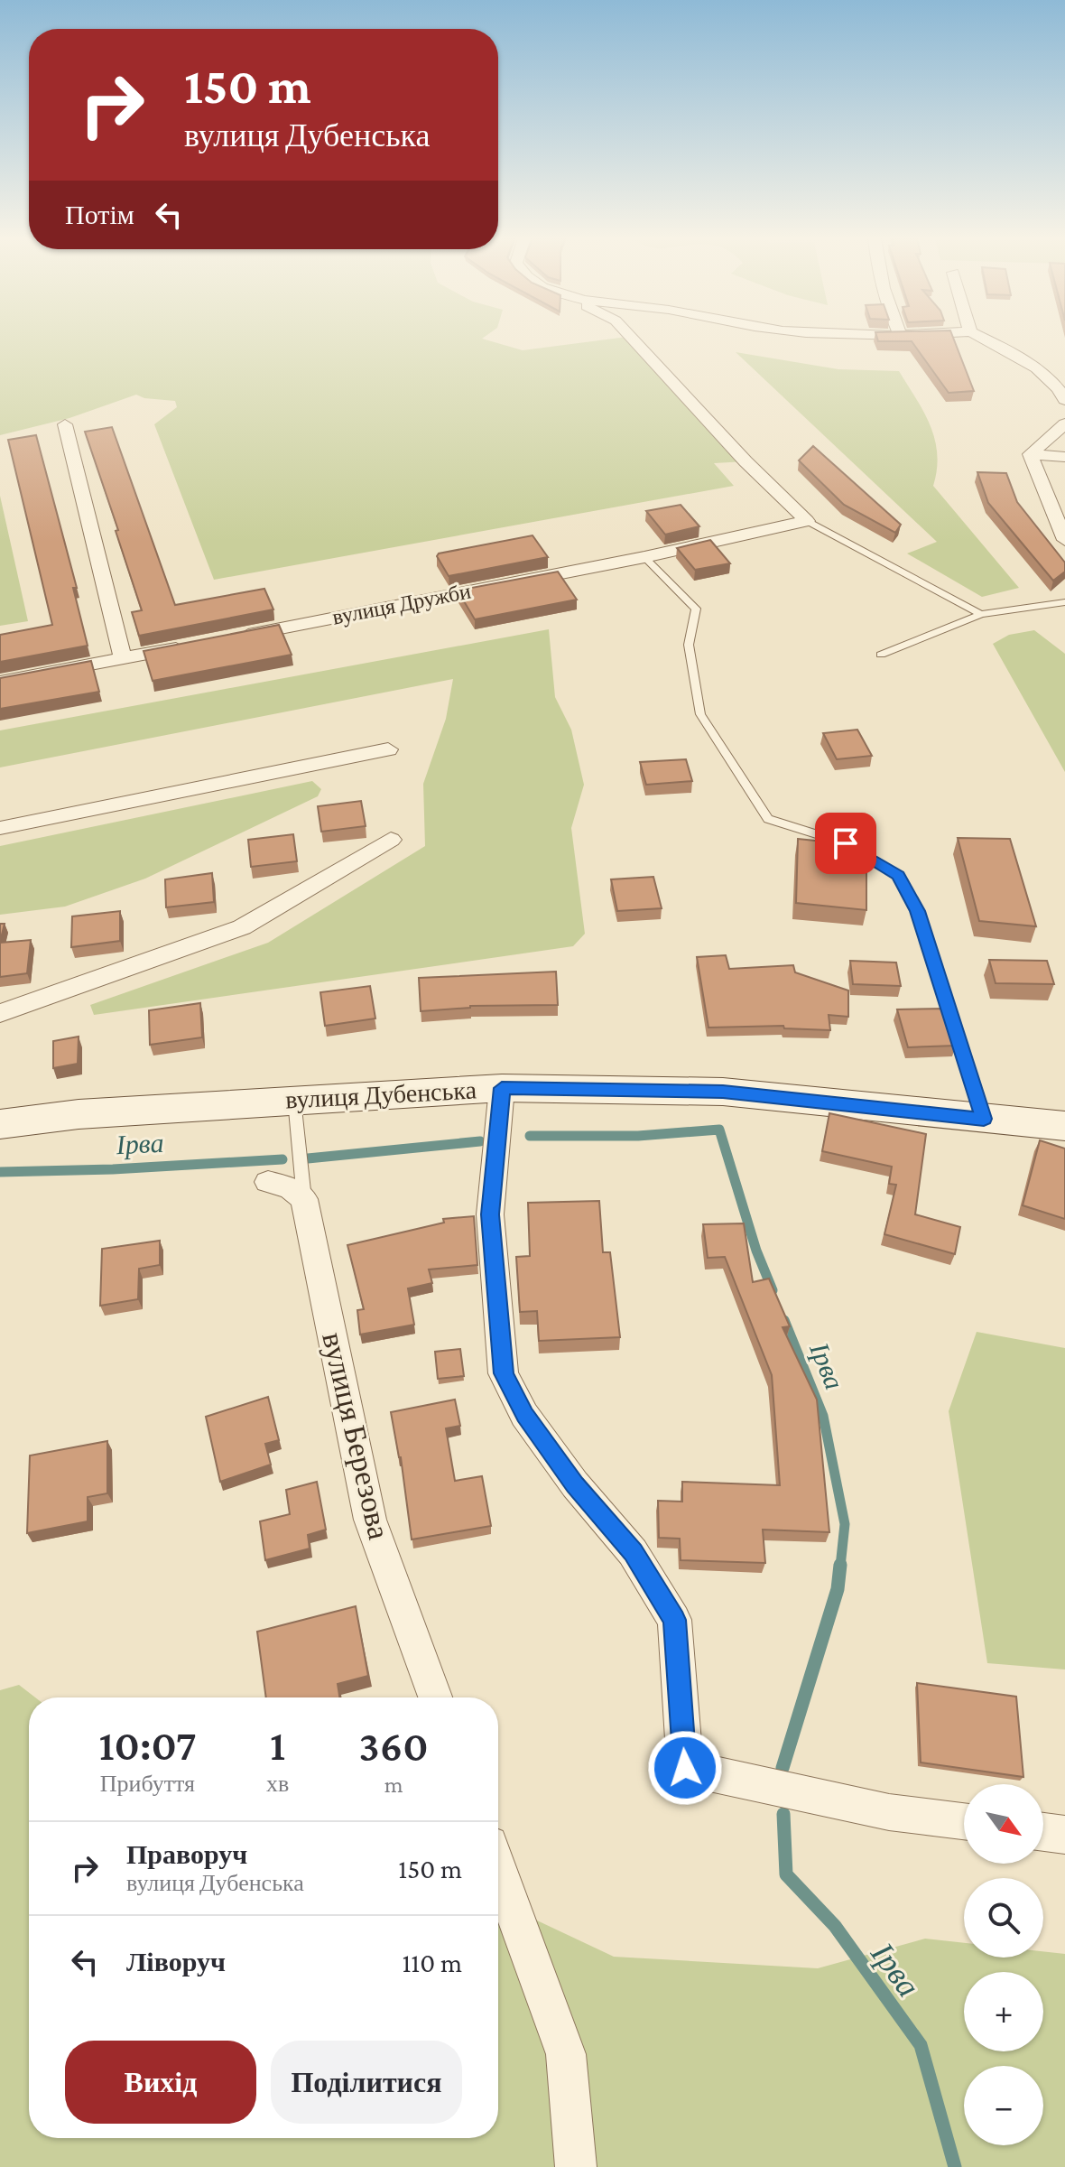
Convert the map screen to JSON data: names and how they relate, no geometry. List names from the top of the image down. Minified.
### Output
{"streets":{"main road":["вулиця Дубенська"],"street":["вулиця Дружби","вулиця Березова"]},"water":["Ірва"],"north":"bottom right","page":{"turn":["150 m","вулиця Дубенська"],"then":"Потім","eta":["10:07","Прибуття","1","хв","360","m"],"map_buttons":["+","−"],"list":[{"name":"Праворуч","note":"вулиця Дубенська","value":"150 m"},{"name":"Ліворуч","value":"110 m"}],"buttons":["Вихід","Поділитися"]}}
